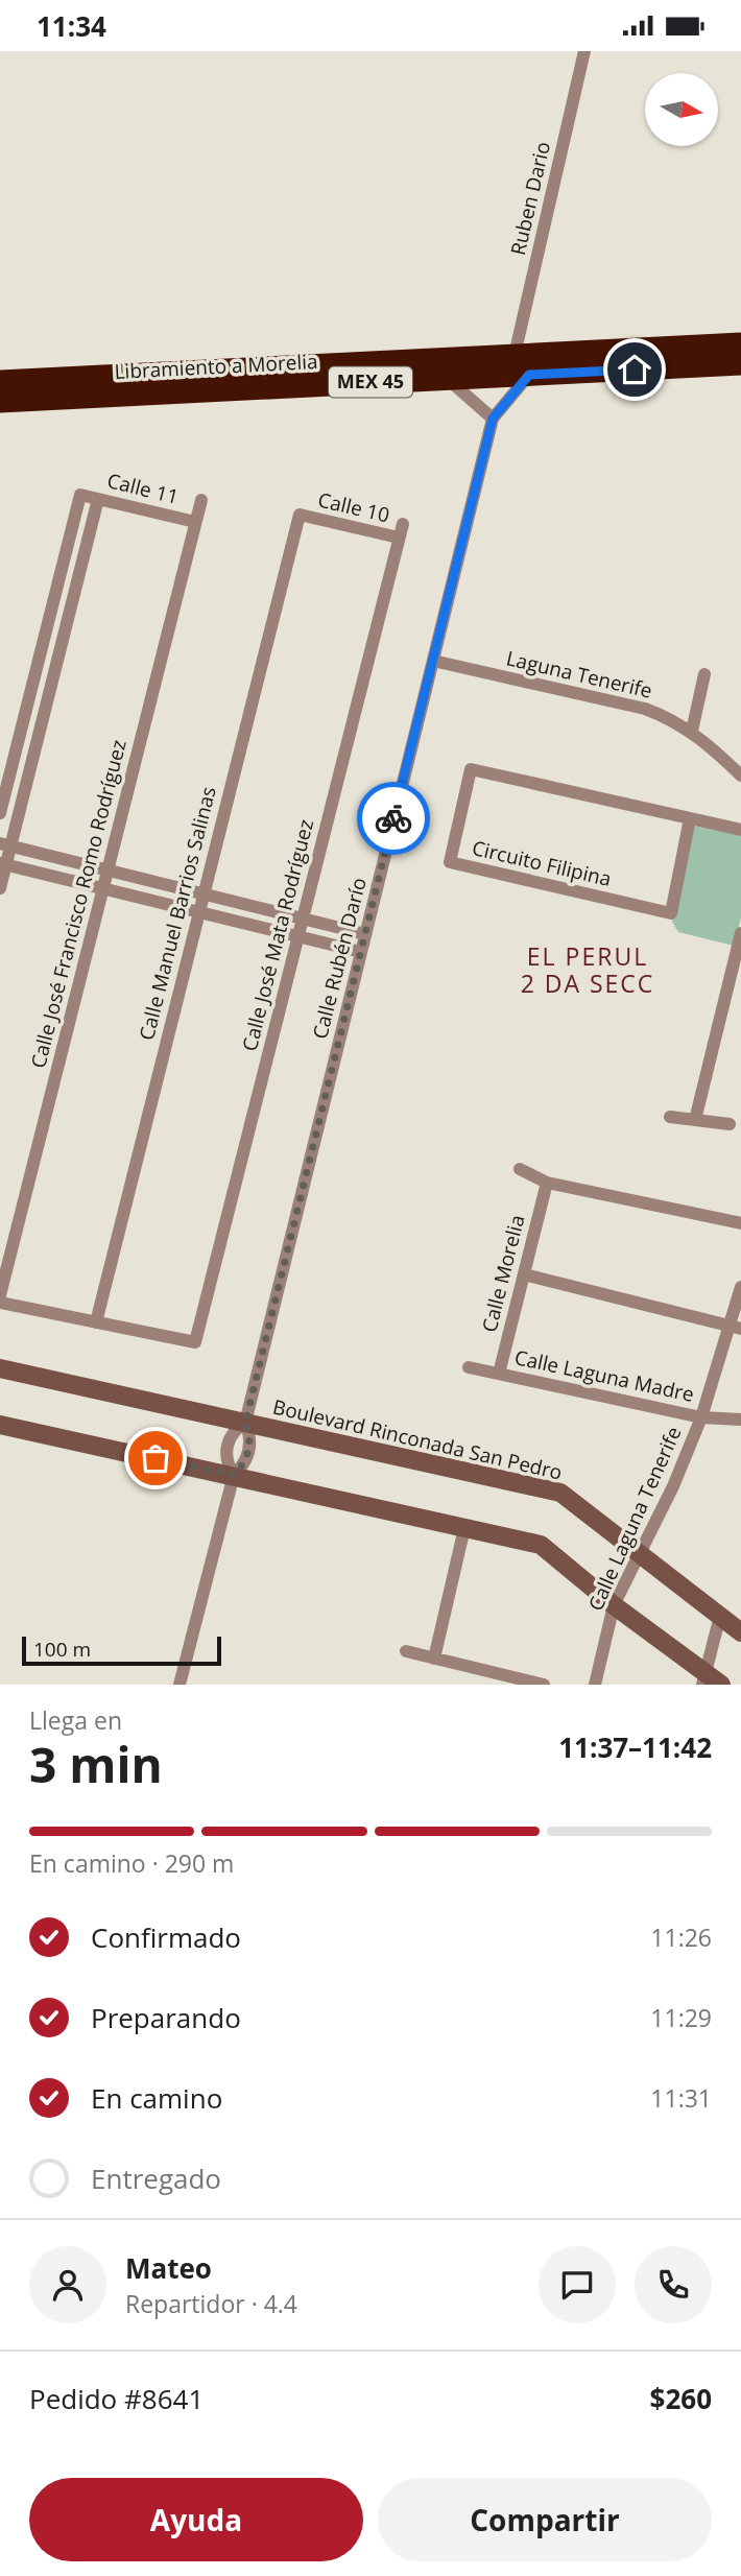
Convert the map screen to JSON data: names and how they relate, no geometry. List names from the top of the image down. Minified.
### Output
{"streets":{"highway":["Libramiento a Morelia","MEX 45"],"street":["Ruben Dario","Calle 11","Calle 10","Laguna Tenerife","Circuito Filipina","Calle José Francisco Romo Rodríguez","Calle Manuel Barrios Salinas","Calle José Mata Rodríguez","Calle Rubén Darío","Calle Morelia","Calle Laguna Madre","Boulevard Rinconada San Pedro","Calle Laguna Tenerife"]},"crossings":[["Ruben Dario","Libramiento a Morelia"],["Libramiento a Morelia","Calle Rubén Darío"],["Calle 11","Calle José Francisco Romo Rodríguez"],["Calle 10","Calle Manuel Barrios Salinas"],["Calle 10","Calle José Mata Rodríguez"],["Laguna Tenerife","Calle Rubén Darío"],["Calle Manuel Barrios Salinas","Calle José Mata Rodríguez"],["Calle Rubén Darío","Boulevard Rinconada San Pedro"],["Calle Morelia","Calle Laguna Madre"],["Calle Laguna Madre","Calle Laguna Tenerife"],["Boulevard Rinconada San Pedro","Calle Laguna Tenerife"]],"districts":["EL PERUL 2 DA SECC"],"scale_bar":"100 m","north":"right","page":{"status":"11:34","scale":"100 m","heading":["3 min","Llega en","11:37–11:42"],"panel":["Mateo","Repartidor · 4.4","Pedido #8641","$260"],"bar":"En camino · 290 m","list":[["Confirmado","11:26"],["Preparando","11:29"],["En camino","11:31"],"Entregado"],"buttons":["Ayuda","Compartir"]}}
